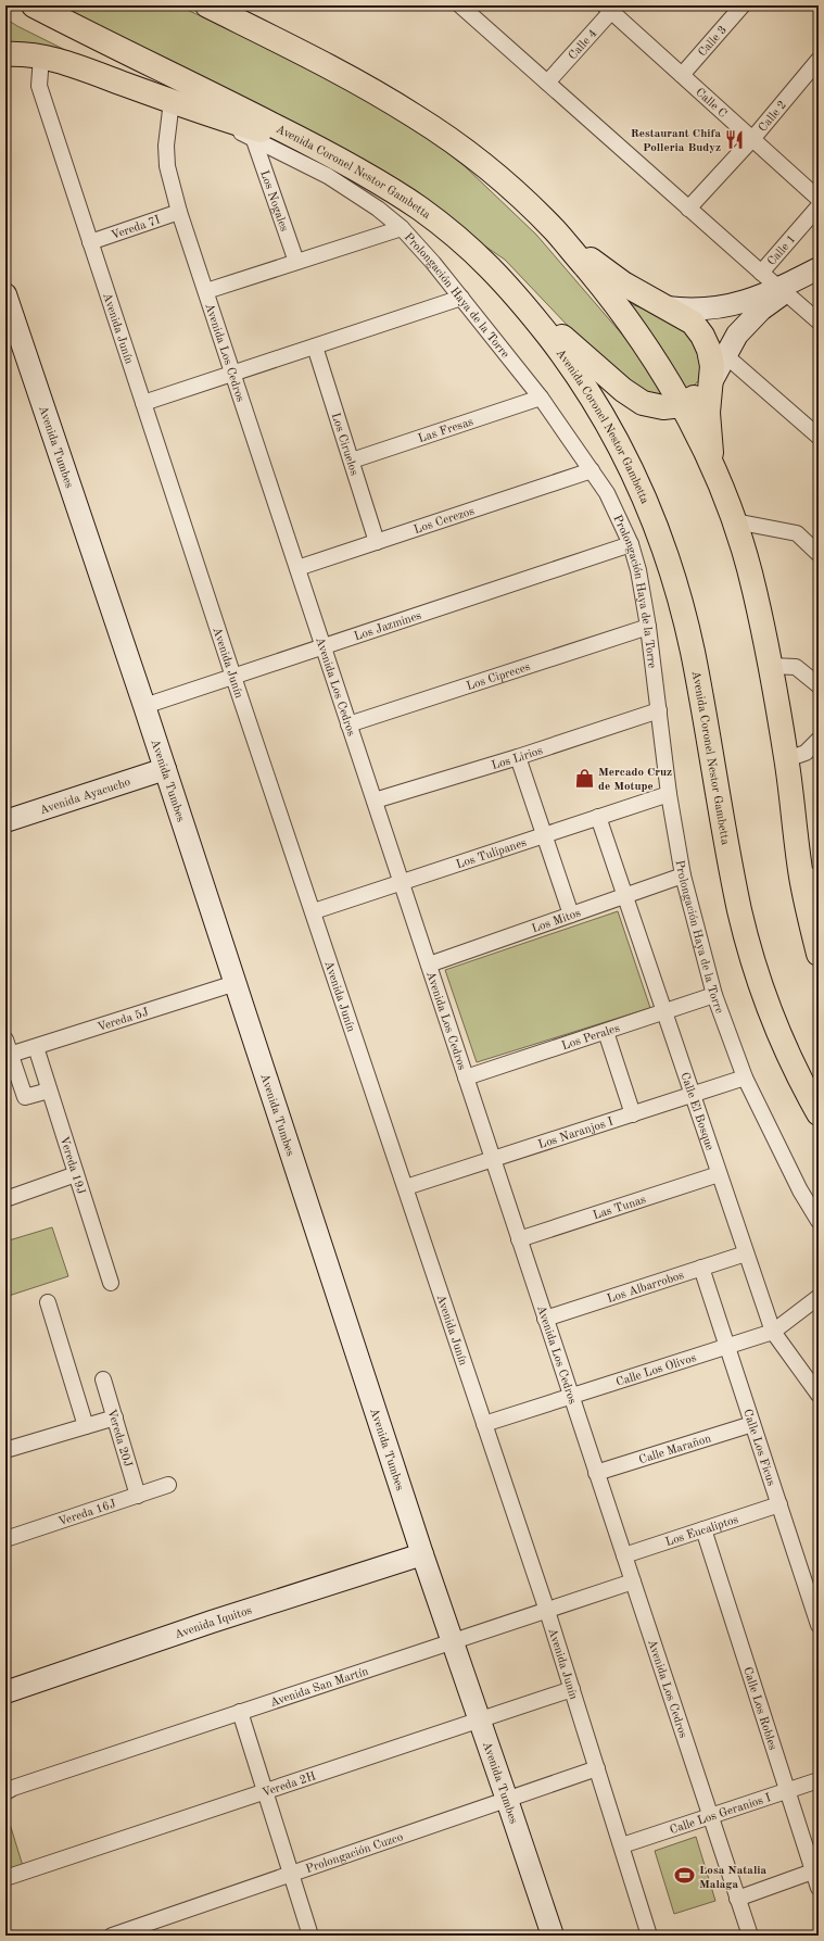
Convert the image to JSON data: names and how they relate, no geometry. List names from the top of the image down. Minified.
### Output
{"streets":{"highway":["Avenida Coronel Nestor Gambetta"],"street":["Calle 3","Calle 4","Calle C","Calle 2","Los Nogales","Vereda 7I","Calle 1","Prolongación Haya de la Torre","Avenida Junín","Avenida Los Cedros","Las Fresas","Los Ciruelos","Avenida Tumbes","Los Cerezos","Los Jazmines","Los Cipreces","Los Lirios","Avenida Ayacucho","Los Tulipanes","Los Mitos","Vereda 5J","Los Perales","Calle El Bosque","Los Naranjos I","Vereda 19J","Las Tunas","Los Albarrobos","Calle Los Olivos","Vereda 20J","Calle Los Ficus","Calle Marañon","Vereda 16J","Los Eucaliptos","Avenida Iquitos","Avenida San Martín","Calle Los Robles","Vereda 2H","Calle Los Geranios I","Prolongación Cuzco"]},"crossings":[["Calle 3","Calle C"],["Calle 4","Calle C"],["Calle C","Calle 2"],["Los Nogales","Prolongación Haya de la Torre"],["Vereda 7I","Avenida Junín"],["Vereda 7I","Avenida Los Cedros"],["Prolongación Haya de la Torre","Las Fresas"],["Prolongación Haya de la Torre","Los Cerezos"],["Prolongación Haya de la Torre","Los Jazmines"],["Prolongación Haya de la Torre","Los Cipreces"],["Prolongación Haya de la Torre","Los Lirios"],["Prolongación Haya de la Torre","Los Tulipanes"],["Prolongación Haya de la Torre","Los Mitos"],["Prolongación Haya de la Torre","Los Perales"],["Prolongación Haya de la Torre","Los Naranjos I"],["Avenida Junín","Los Jazmines"],["Avenida Junín","Los Tulipanes"],["Avenida Junín","Los Naranjos I"],["Avenida Junín","Calle Los Olivos"],["Avenida Junín","Avenida San Martín"],["Avenida Junín","Vereda 2H"],["Avenida Junín","Calle Los Geranios I"],["Avenida Junín","Prolongación Cuzco"],["Avenida Los Cedros","Los Cerezos"],["Avenida Los Cedros","Los Jazmines"],["Avenida Los Cedros","Los Cipreces"],["Avenida Los Cedros","Los Lirios"],["Avenida Los Cedros","Los Tulipanes"],["Avenida Los Cedros","Los Mitos"],["Avenida Los Cedros","Los Perales"],["Avenida Los Cedros","Los Naranjos I"],["Avenida Los Cedros","Las Tunas"],["Avenida Los Cedros","Los Albarrobos"],["Avenida Los Cedros","Calle Los Olivos"],["Avenida Los Cedros","Calle Marañon"],["Avenida Los Cedros","Los Eucaliptos"],["Avenida Los Cedros","Avenida San Martín"],["Avenida Los Cedros","Calle Los Geranios I"],["Las Fresas","Los Ciruelos"],["Los Ciruelos","Los Cerezos"],["Avenida Tumbes","Los Jazmines"],["Avenida Tumbes","Avenida Ayacucho"],["Avenida Tumbes","Vereda 5J"],["Avenida Tumbes","Avenida Iquitos"],["Avenida Tumbes","Avenida San Martín"],["Avenida Tumbes","Vereda 2H"],["Avenida Tumbes","Prolongación Cuzco"],["Los Tulipanes","Calle El Bosque"],["Los Mitos","Calle El Bosque"],["Vereda 5J","Vereda 19J"],["Los Perales","Calle El Bosque"],["Calle El Bosque","Los Naranjos I"],["Calle El Bosque","Las Tunas"],["Calle El Bosque","Los Albarrobos"],["Calle El Bosque","Calle Los Olivos"],["Los Albarrobos","Calle Los Ficus"],["Calle Los Olivos","Calle Los Ficus"],["Vereda 20J","Vereda 16J"],["Calle Los Ficus","Calle Marañon"],["Calle Los Ficus","Los Eucaliptos"],["Los Eucaliptos","Calle Los Robles"],["Calle Los Robles","Calle Los Geranios I"]],"places":{"restaurant":["Restaurant Chifa Polleria Budyz"],"shop":["Mercado Cruz de Motupe"],"sports":["Losa Natalia Malaga"]}}
